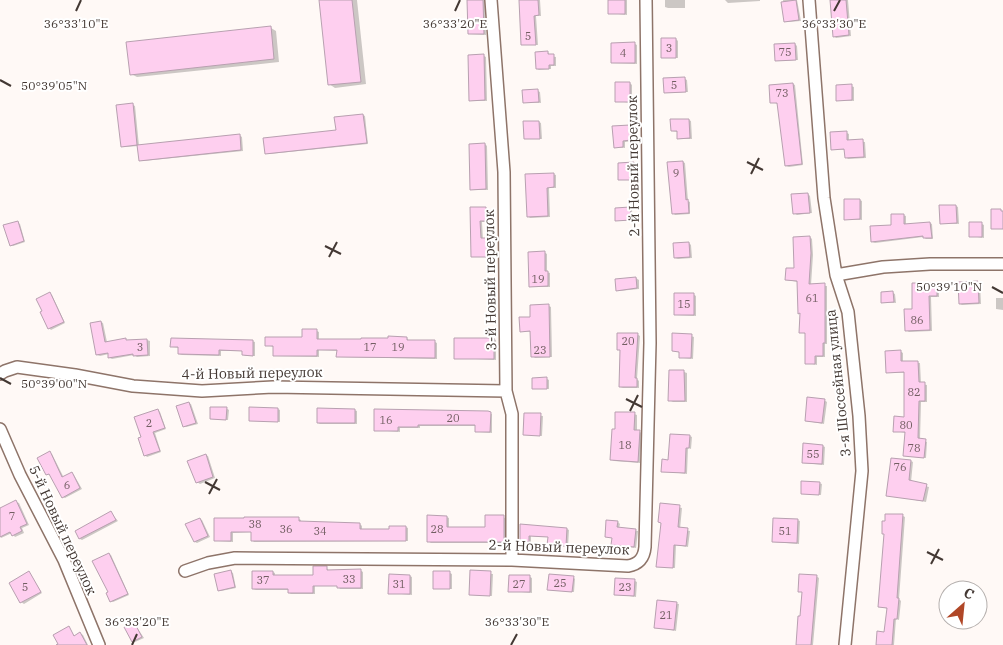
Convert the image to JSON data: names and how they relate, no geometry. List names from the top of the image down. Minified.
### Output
{"streets":{"street":["2-й Новый переулок","3-й Новый переулок","4-й Новый переулок","3-я Шоссейная улица","5-й Новый переулок"]},"crossings":[["2-й Новый переулок","3-й Новый переулок"],["3-й Новый переулок","4-й Новый переулок"]],"house_numbers":["5","3","75","4","5","73","9","19","61","15","86","20","3","17","19","23","82","20","16","2","80","18","78","55","76","6","7","38","36","28","34","51","33","37","25","31","27","5","23","21"],"north":"top right","coordinates":["36°33'10\"E","36°33'20\"E","36°33'30\"E","50°39'05\"N","50°39'10\"N","50°39'00\"N"]}
